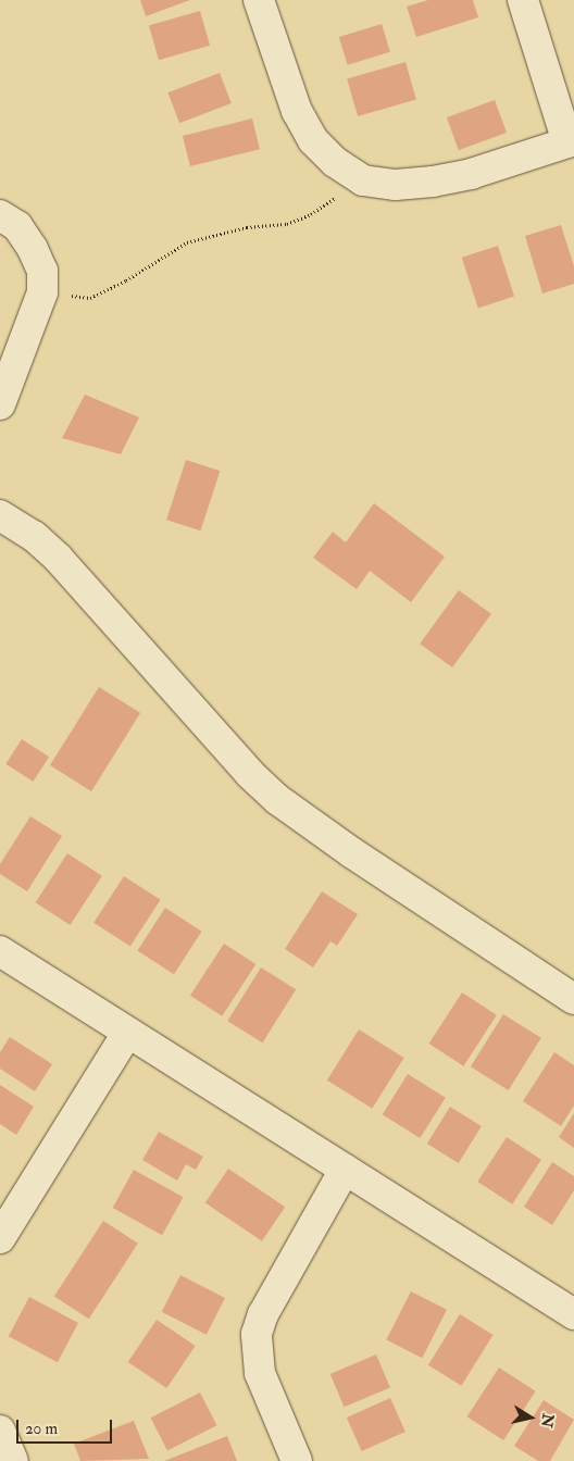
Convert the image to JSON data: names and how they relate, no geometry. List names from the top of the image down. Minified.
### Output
{"scale_bar":"20 m","north":"right"}
